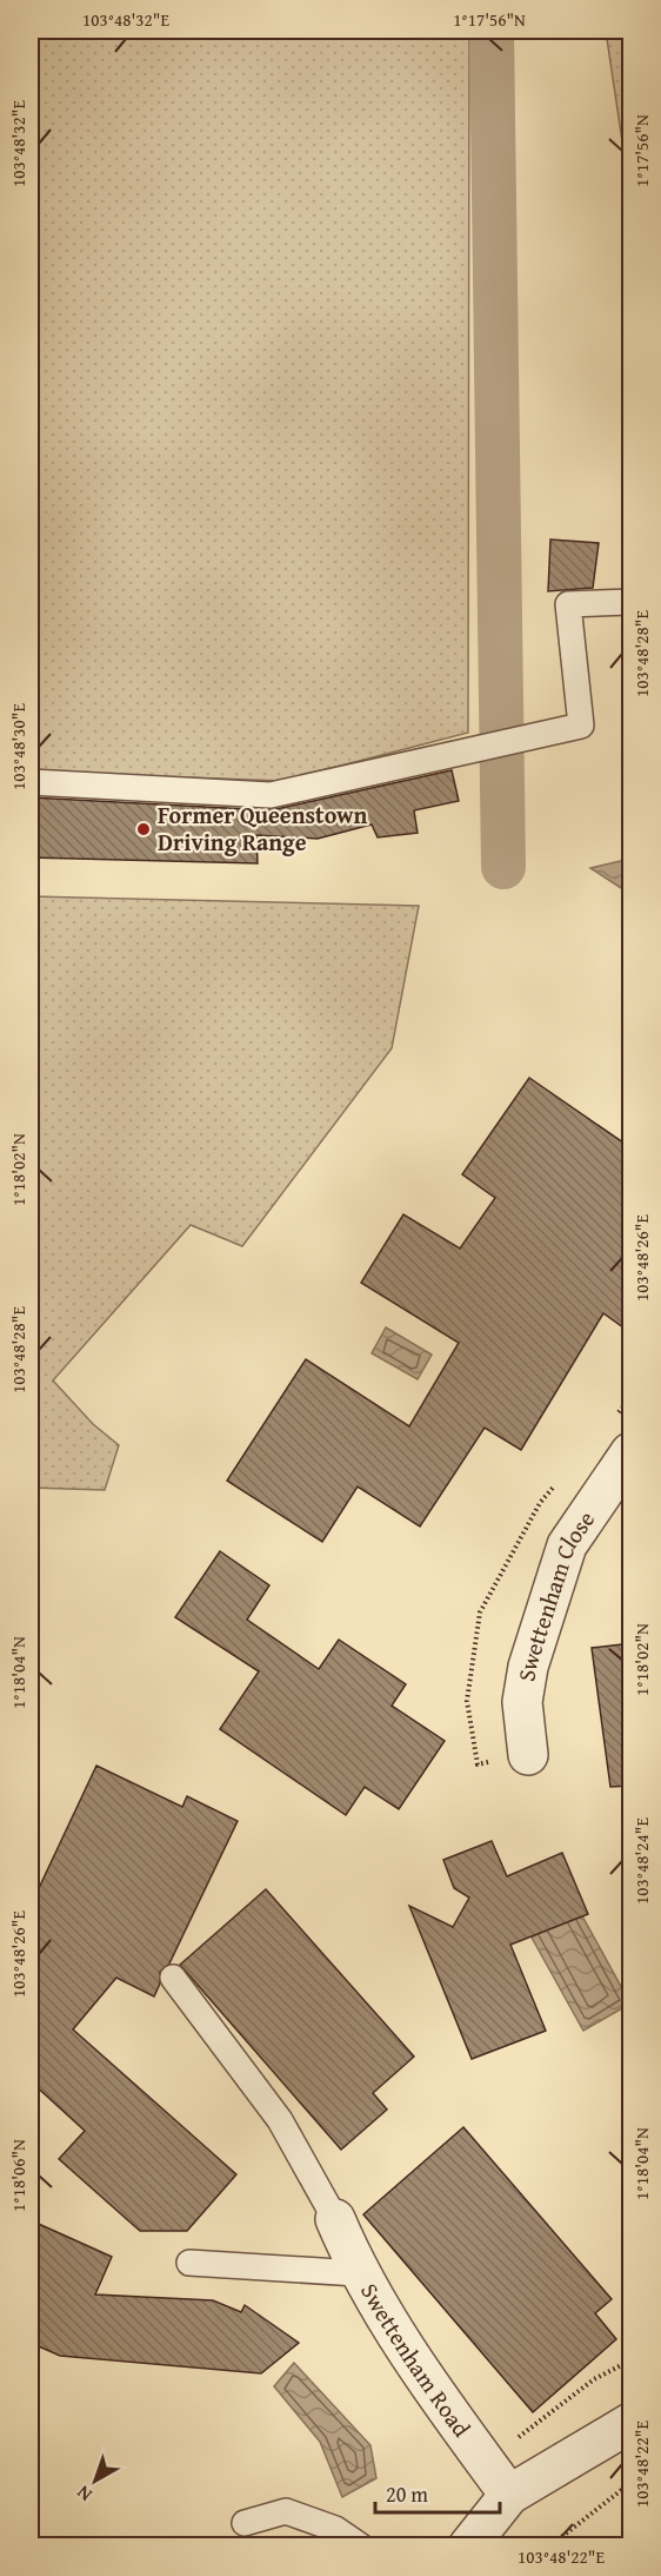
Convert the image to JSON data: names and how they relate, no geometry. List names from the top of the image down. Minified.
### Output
{"streets":{"street":["Swettenham Close","Swettenham Road"]},"places":["Former Queenstown Driving Range"],"scale_bar":"20 m","north":"bottom left","coordinates":["103°48'32\"E","1°17'56\"N","103°48'28\"E","103°48'30\"E","1°18'02\"N","103°48'26\"E","1°18'04\"N","103°48'24\"E","1°18'06\"N","103°48'22\"E"]}
